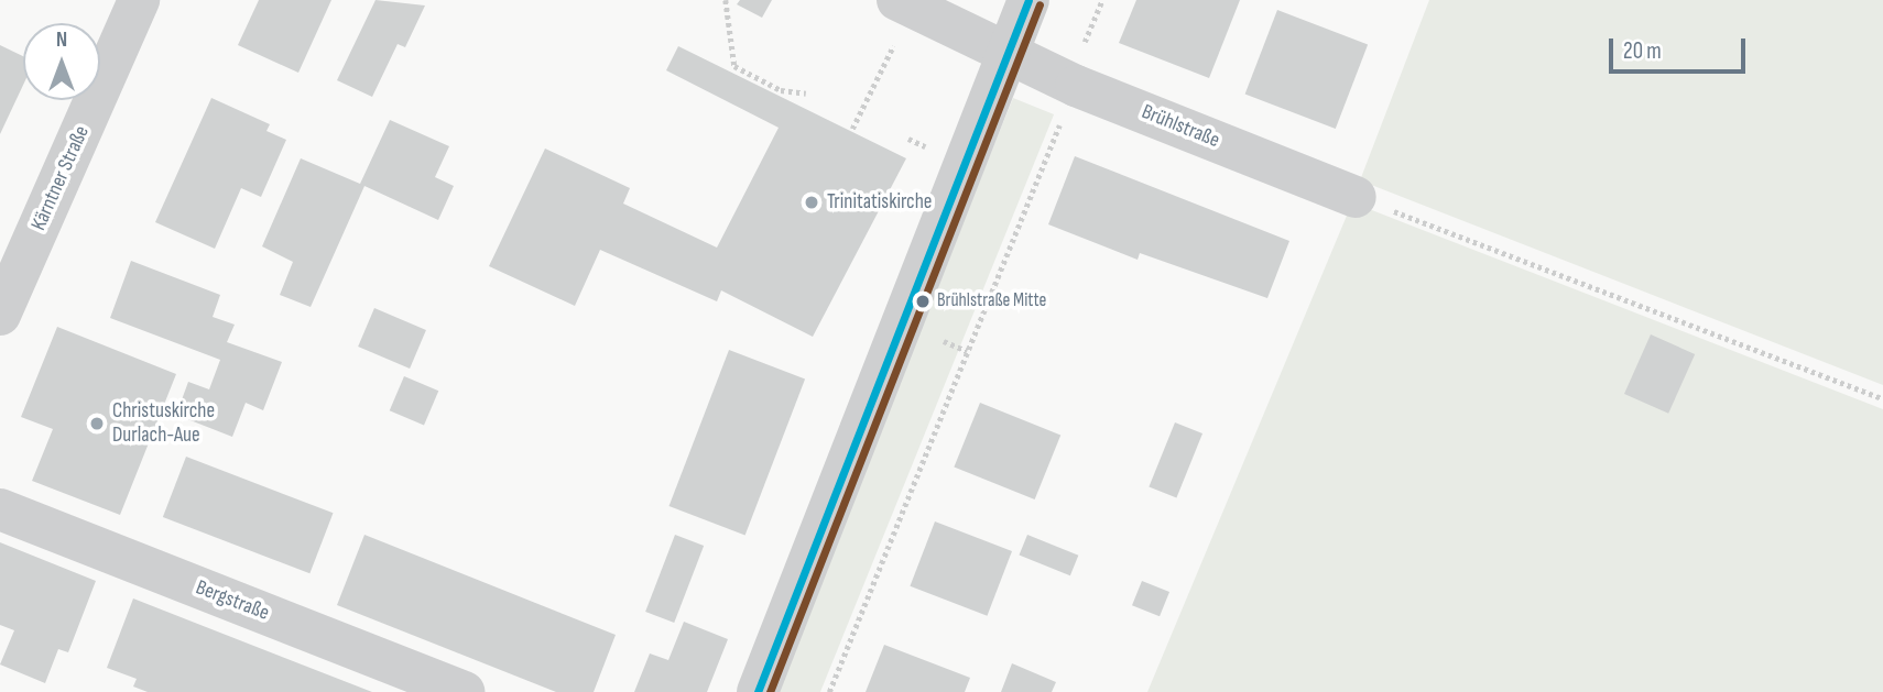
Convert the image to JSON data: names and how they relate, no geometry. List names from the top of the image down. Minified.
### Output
{"streets":{"street":["Brühlstraße","Kärntner Straße","Bergstraße"]},"places":["Trinitatiskirche","Brühlstraße Mitte","Christuskirche Durlach-Aue"],"scale_bar":"20 m","north":"top"}
